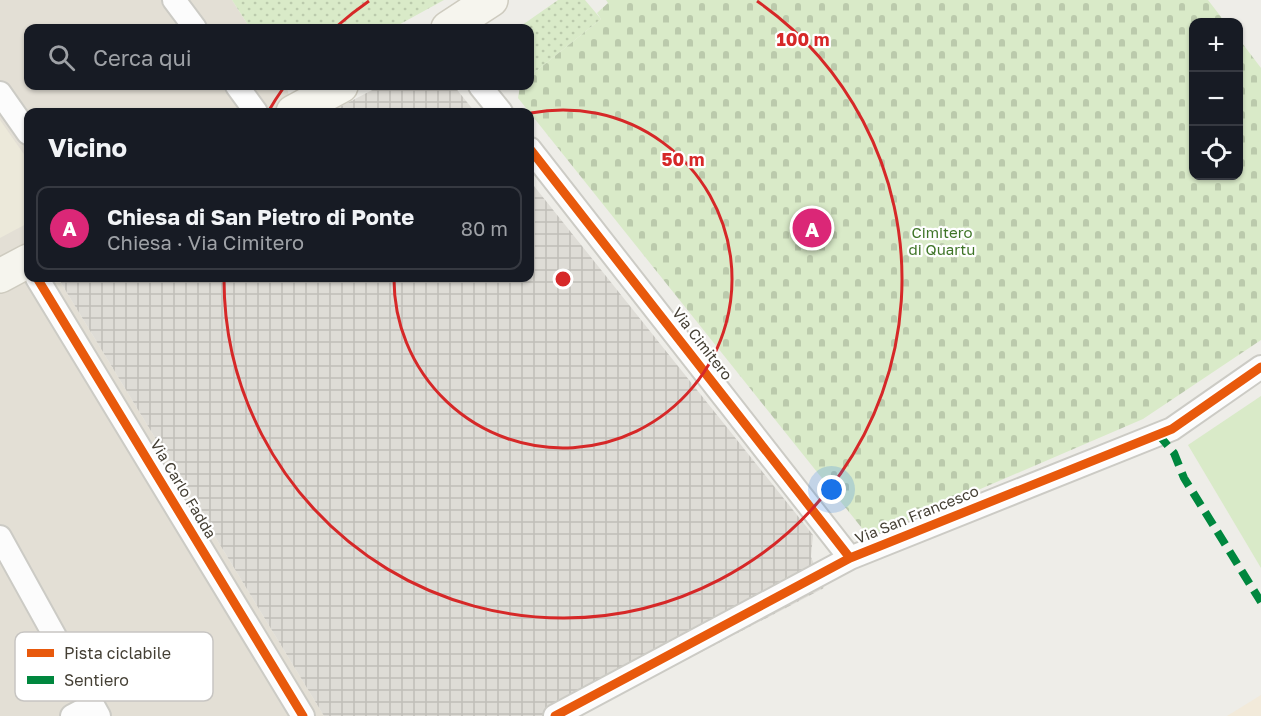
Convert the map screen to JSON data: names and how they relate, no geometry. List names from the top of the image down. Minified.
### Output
{"streets":{"street":["Via Cimitero","Via Carlo Fadda","Via San Francesco"]},"crossings":[["Via Cimitero","Via San Francesco"]],"parks":["Cimitero di Quartu"],"legend":["Pista ciclabile","Sentiero"],"page":{"map_buttons":["+","−"],"search":"Cerca qui","heading":"Vicino","list":[{"mark":"A","name":"Chiesa di San Pietro di Ponte","note":"Chiesa · Via Cimitero","value":"80 m"}],"pins":"A"},"rings":["100 m","50 m"]}
